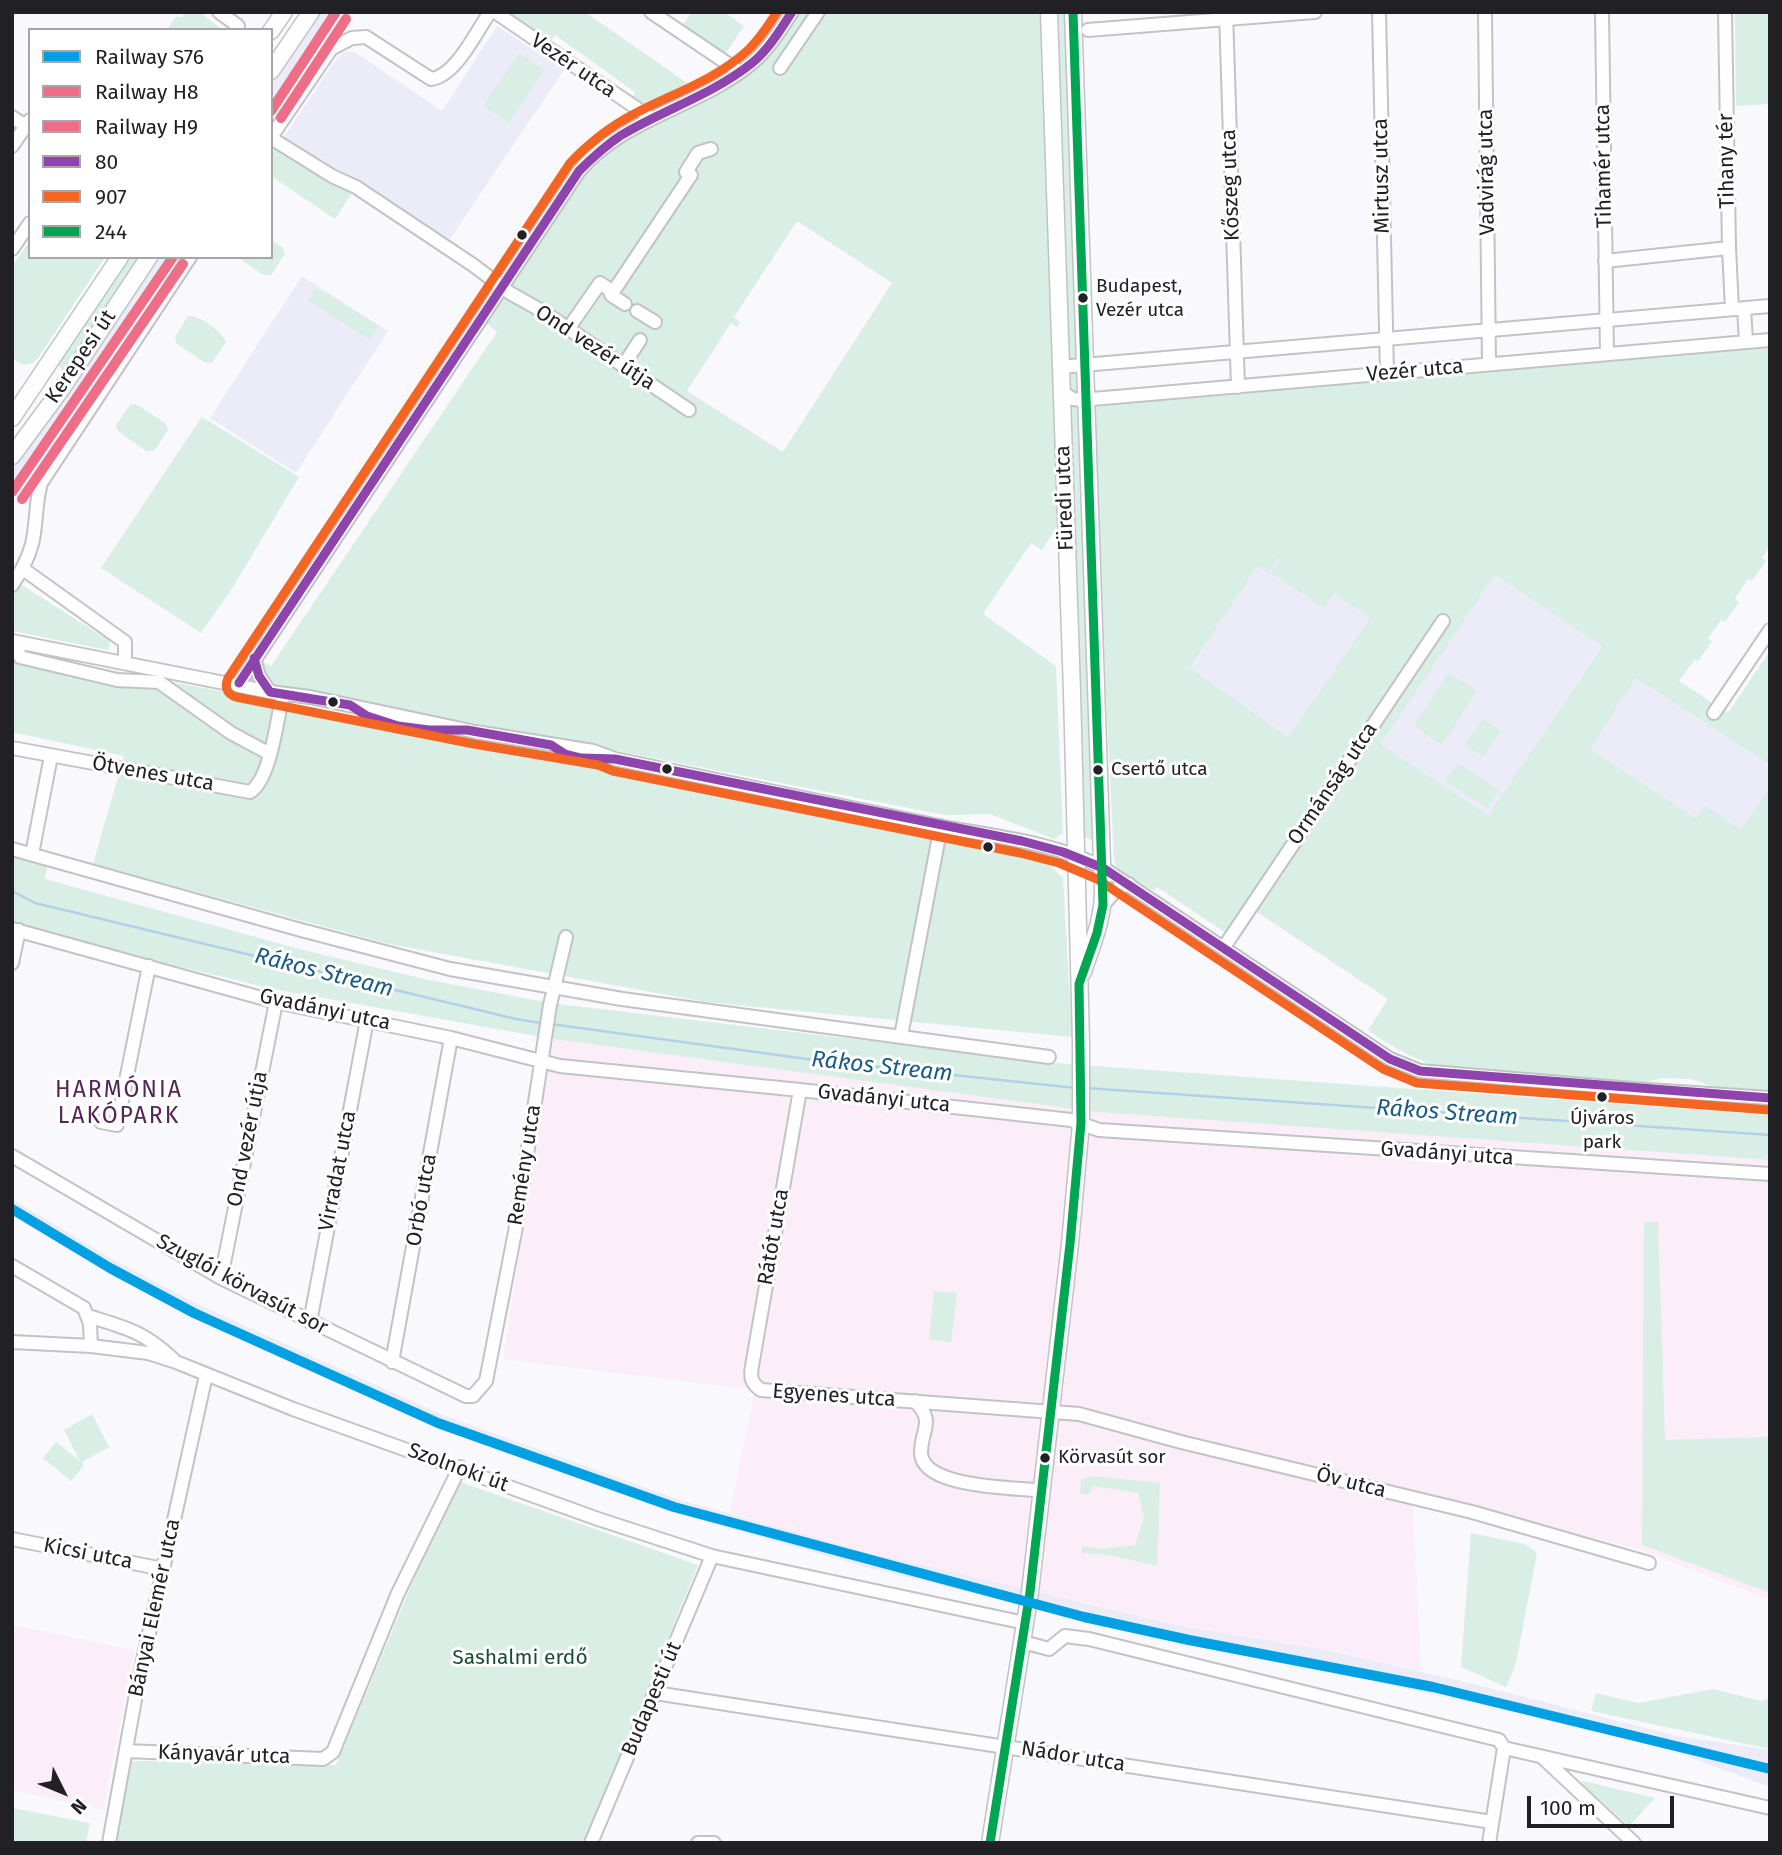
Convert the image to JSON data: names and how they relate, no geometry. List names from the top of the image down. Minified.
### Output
{"streets":{"main road":["Kerepesi út","Füredi utca"],"street":["Vezér utca","Tihany tér","Tihamér utca","Vadvirág utca","Mirtusz utca","Kőszeg utca","Ond vezér útja","Ötvenes utca","Ormánság utca","Gvadányi utca","Remény utca","Virradat utca","Orbó utca","Rátót utca","Szuglói körvasút sor","Egyenes utca","Szolnoki út","Öv utca","Kicsi utca","Bányai Elemér utca","Budapesti út","Kányavár utca","Nádor utca"]},"crossings":[["Vezér utca","Tihany tér"],["Vezér utca","Tihamér utca"],["Vezér utca","Vadvirág utca"],["Vezér utca","Mirtusz utca"],["Vezér utca","Kőszeg utca"],["Vezér utca","Füredi utca"],["Ond vezér útja","Gvadányi utca"],["Ond vezér útja","Szuglói körvasút sor"],["Füredi utca","Gvadányi utca"],["Füredi utca","Egyenes utca"],["Füredi utca","Öv utca"],["Füredi utca","Nádor utca"],["Gvadányi utca","Remény utca"],["Gvadányi utca","Virradat utca"],["Gvadányi utca","Orbó utca"],["Gvadányi utca","Rátót utca"],["Remény utca","Szuglói körvasút sor"],["Virradat utca","Szuglói körvasút sor"],["Orbó utca","Szuglói körvasút sor"],["Rátót utca","Egyenes utca"],["Egyenes utca","Öv utca"],["Szolnoki út","Bányai Elemér utca"],["Szolnoki út","Budapesti út"],["Szolnoki út","Kányavár utca"],["Kicsi utca","Bányai Elemér utca"],["Bányai Elemér utca","Kányavár utca"],["Budapesti út","Nádor utca"]],"districts":["HARMÓNIA LAKÓPARK"],"water":["Rákos Stream"],"parks":["Sashalmi erdő"],"places":["Budapest, Vezér utca","Csertő utca","Újváros park","Körvasút sor"],"lines":["rail line H8","transit line 80","transit line 907","transit line 244","rail line H9","rail line S76"],"legend":["Railway S76","Railway H8","Railway H9","80","907","244"],"scale_bar":"100 m","north":"bottom right"}
